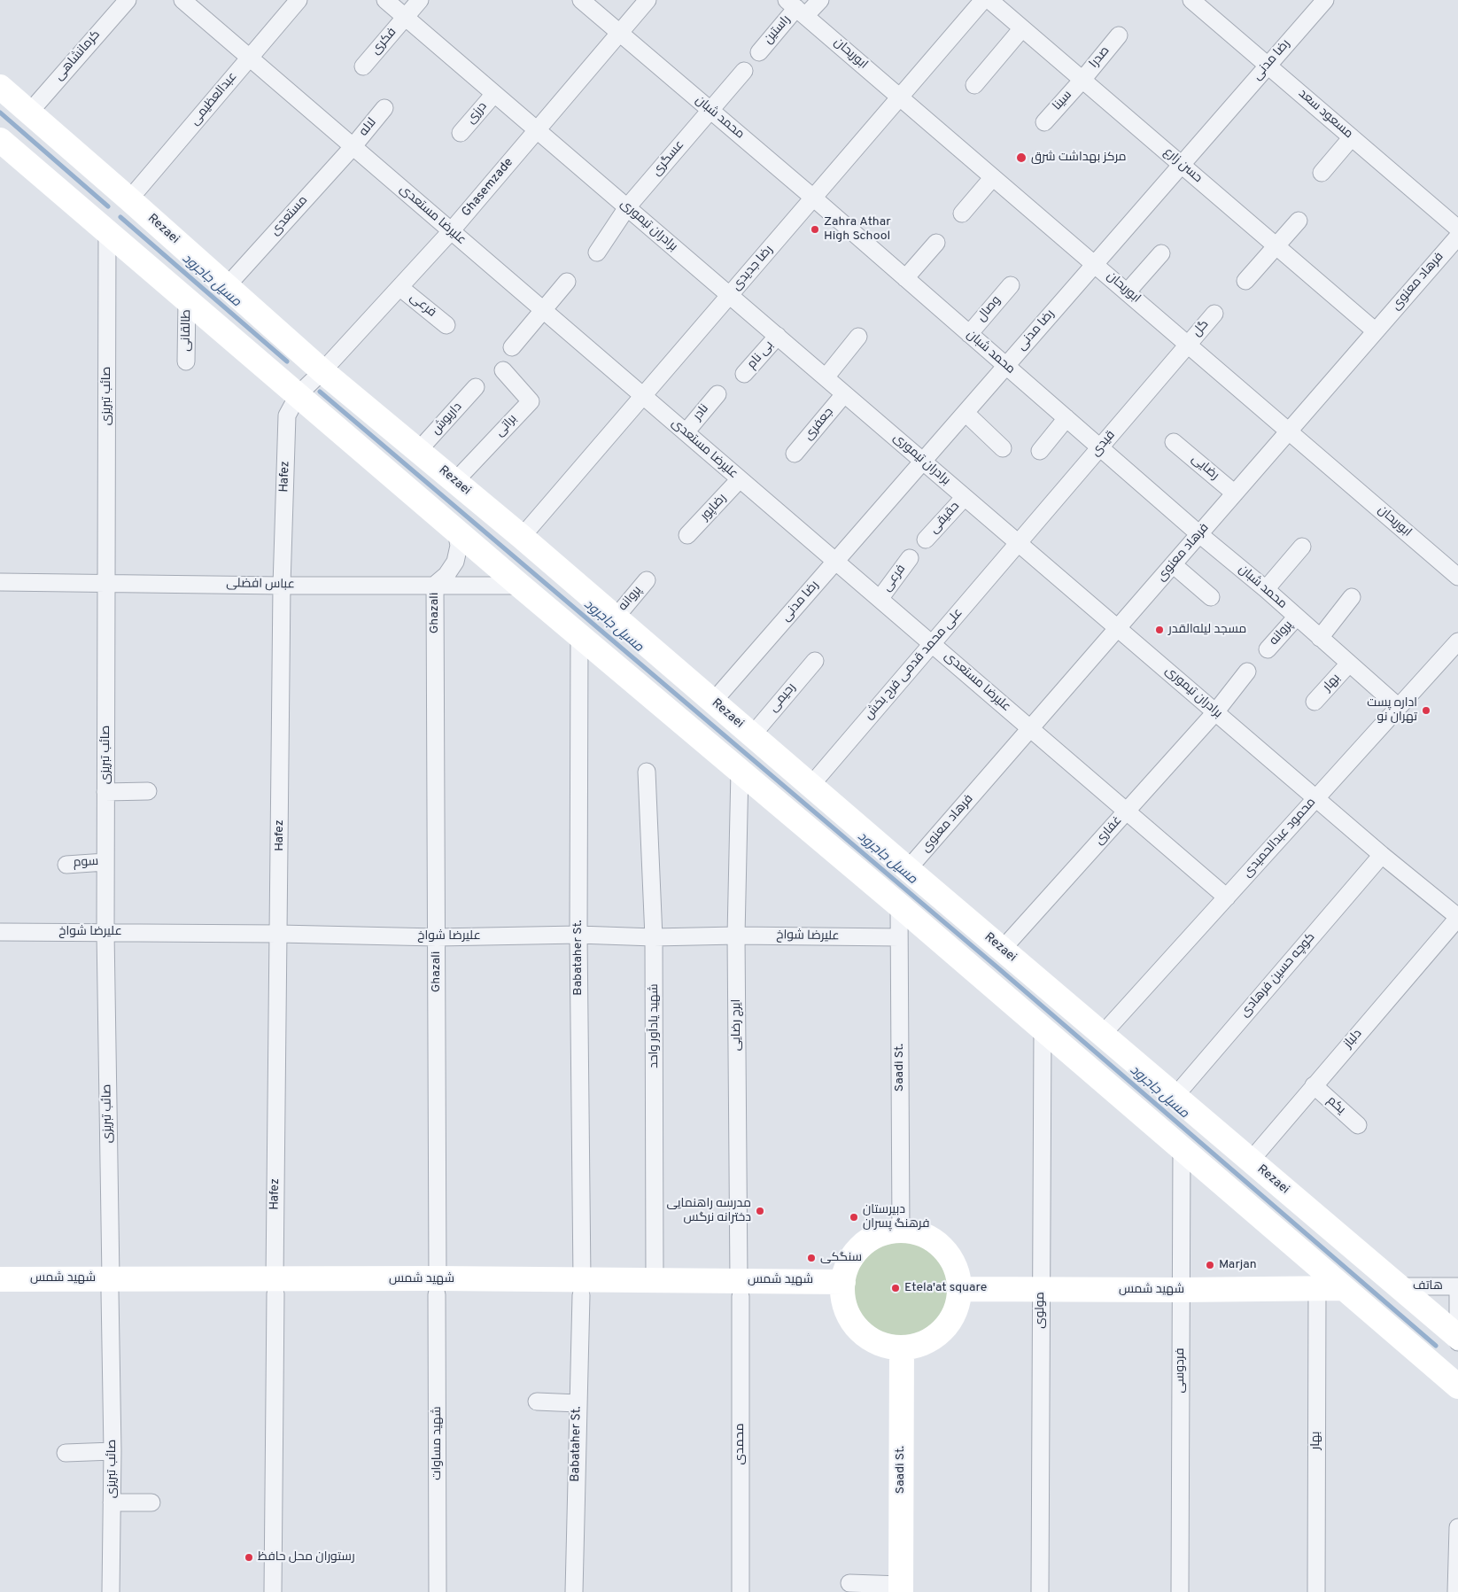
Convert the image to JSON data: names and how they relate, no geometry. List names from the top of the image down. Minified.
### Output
{"streets":{"main road":["Rezaei","Saadi St.","شهید شمس"],"street":["راستین","فکری","ابوریحان","کرمانشاهی","صدرا","رضا مدنی","عبدالعظیمی","سینا","درزی","مسعود سعد","محمد شبان","لاله","عسگری","حسن زارع","Ghasemzade","علیرضا مستعدی","مستعدی","برادران تیموری","رضا جدیدی","فرهاد معنوی","فرعی","وصال","گل","طالقانی","بی نام","صائب تبریزی","نادر","داریوش","جعفری","براتی","قیدی","رضایی","Hafez","رضاپور","حقیقی","عباس افضلی","پروانه","Ghazali","علی محمد قدمی فرح بخش","بهار","رحیمی","غفاری","محمود عبدالحمیدی","سوم","علیرضا شواخ","Babataher St.","کوچه حسین فرهادی","ایرج رضایی","شهید یادآور واحد","دلباز","یکم","هاتف","مولوی","فردوسی","شهید مساوات","محمدی"]},"crossings":[["راستین","ابوریحان"],["فکری","برادران تیموری"],["ابوریحان","رضا مدنی"],["ابوریحان","رضا جدیدی"],["ابوریحان","فرهاد معنوی"],["ابوریحان","گل"],["ابوریحان","قیدی"],["کرمانشاهی","Rezaei"],["صدرا","سینا"],["صدرا","حسن زارع"],["رضا مدنی","مسعود سعد"],["رضا مدنی","محمد شبان"],["رضا مدنی","حسن زارع"],["رضا مدنی","علیرضا مستعدی"],["رضا مدنی","برادران تیموری"],["رضا مدنی","Rezaei"],["عبدالعظیمی","علیرضا مستعدی"],["عبدالعظیمی","Rezaei"],["سینا","حسن زارع"],["درزی","برادران تیموری"],["محمد شبان","عسگری"],["محمد شبان","Ghasemzade"],["محمد شبان","رضا جدیدی"],["محمد شبان","فرهاد معنوی"],["محمد شبان","وصال"],["محمد شبان","قیدی"],["محمد شبان","پروانه"],["محمد شبان","بهار"],["محمد شبان","محمود عبدالحمیدی"],["لاله","علیرضا مستعدی"],["لاله","مستعدی"],["عسگری","برادران تیموری"],["حسن زارع","فرهاد معنوی"],["Ghasemzade","علیرضا مستعدی"],["Ghasemzade","برادران تیموری"],["Ghasemzade","Rezaei"],["Ghasemzade","فرعی"],["Ghasemzade","Hafez"],["علیرضا مستعدی","مستعدی"],["علیرضا مستعدی","رضا جدیدی"],["علیرضا مستعدی","فرهاد معنوی"],["علیرضا مستعدی","فرعی"],["علیرضا مستعدی","نادر"],["علیرضا مستعدی","رضاپور"],["علیرضا مستعدی","علی محمد قدمی فرح بخش"],["علیرضا مستعدی","غفاری"],["علیرضا مستعدی","محمود عبدالحمیدی"],["مستعدی","Rezaei"],["برادران تیموری","رضا جدیدی"],["برادران تیموری","فرهاد معنوی"],["برادران تیموری","بی نام"],["برادران تیموری","جعفری"],["برادران تیموری","قیدی"],["برادران تیموری","حقیقی"],["برادران تیموری","علی محمد قدمی فرح بخش"],["برادران تیموری","غفاری"],["برادران تیموری","محمود عبدالحمیدی"],["برادران تیموری","کوچه حسین فرهادی"],["برادران تیموری","دلباز"],["Rezaei","رضا جدیدی"],["Rezaei","فرهاد معنوی"],["Rezaei","داریوش"],["Rezaei","براتی"],["Rezaei","Hafez"],["Rezaei","پروانه"],["Rezaei","علی محمد قدمی فرح بخش"],["Rezaei","رحیمی"],["Rezaei","غفاری"],["Rezaei","محمود عبدالحمیدی"],["Rezaei","کوچه حسین فرهادی"],["Rezaei","دلباز"],["Rezaei","هاتف"],["فرهاد معنوی","رضایی"],["گل","قیدی"],["صائب تبریزی","عباس افضلی"],["صائب تبریزی","سوم"],["صائب تبریزی","علیرضا شواخ"],["صائب تبریزی","شهید شمس"],["قیدی","علی محمد قدمی فرح بخش"],["Hafez","عباس افضلی"],["Hafez","علیرضا شواخ"],["Hafez","شهید شمس"],["عباس افضلی","Ghazali"],["Ghazali","علیرضا شواخ"],["Ghazali","شهید شمس"],["Ghazali","شهید مساوات"],["بهار","شهید شمس"],["علیرضا شواخ","Babataher St."],["علیرضا شواخ","ایرج رضایی"],["علیرضا شواخ","شهید یادآور واحد"],["علیرضا شواخ","Saadi St."],["Babataher St.","شهید شمس"],["ایرج رضایی","شهید شمس"],["ایرج رضایی","محمدی"],["شهید یادآور واحد","شهید شمس"],["دلباز","یکم"],["Saadi St.","شهید شمس"],["شهید شمس","مولوی"],["شهید شمس","فردوسی"],["شهید شمس","شهید مساوات"],["شهید شمس","محمدی"]],"water":["مسیل جاجرود"],"places":["مرکز بهداشت شرق","Zahra Athar High School","مسجد لیله‌القدر","اداره پست تهران نو","مدرسه راهنمایی دخترانه نرگس","دبیرستان فرهنگ پسران","سنگکی","Marjan","Etela'at square","رستوران محل حافظ"]}
